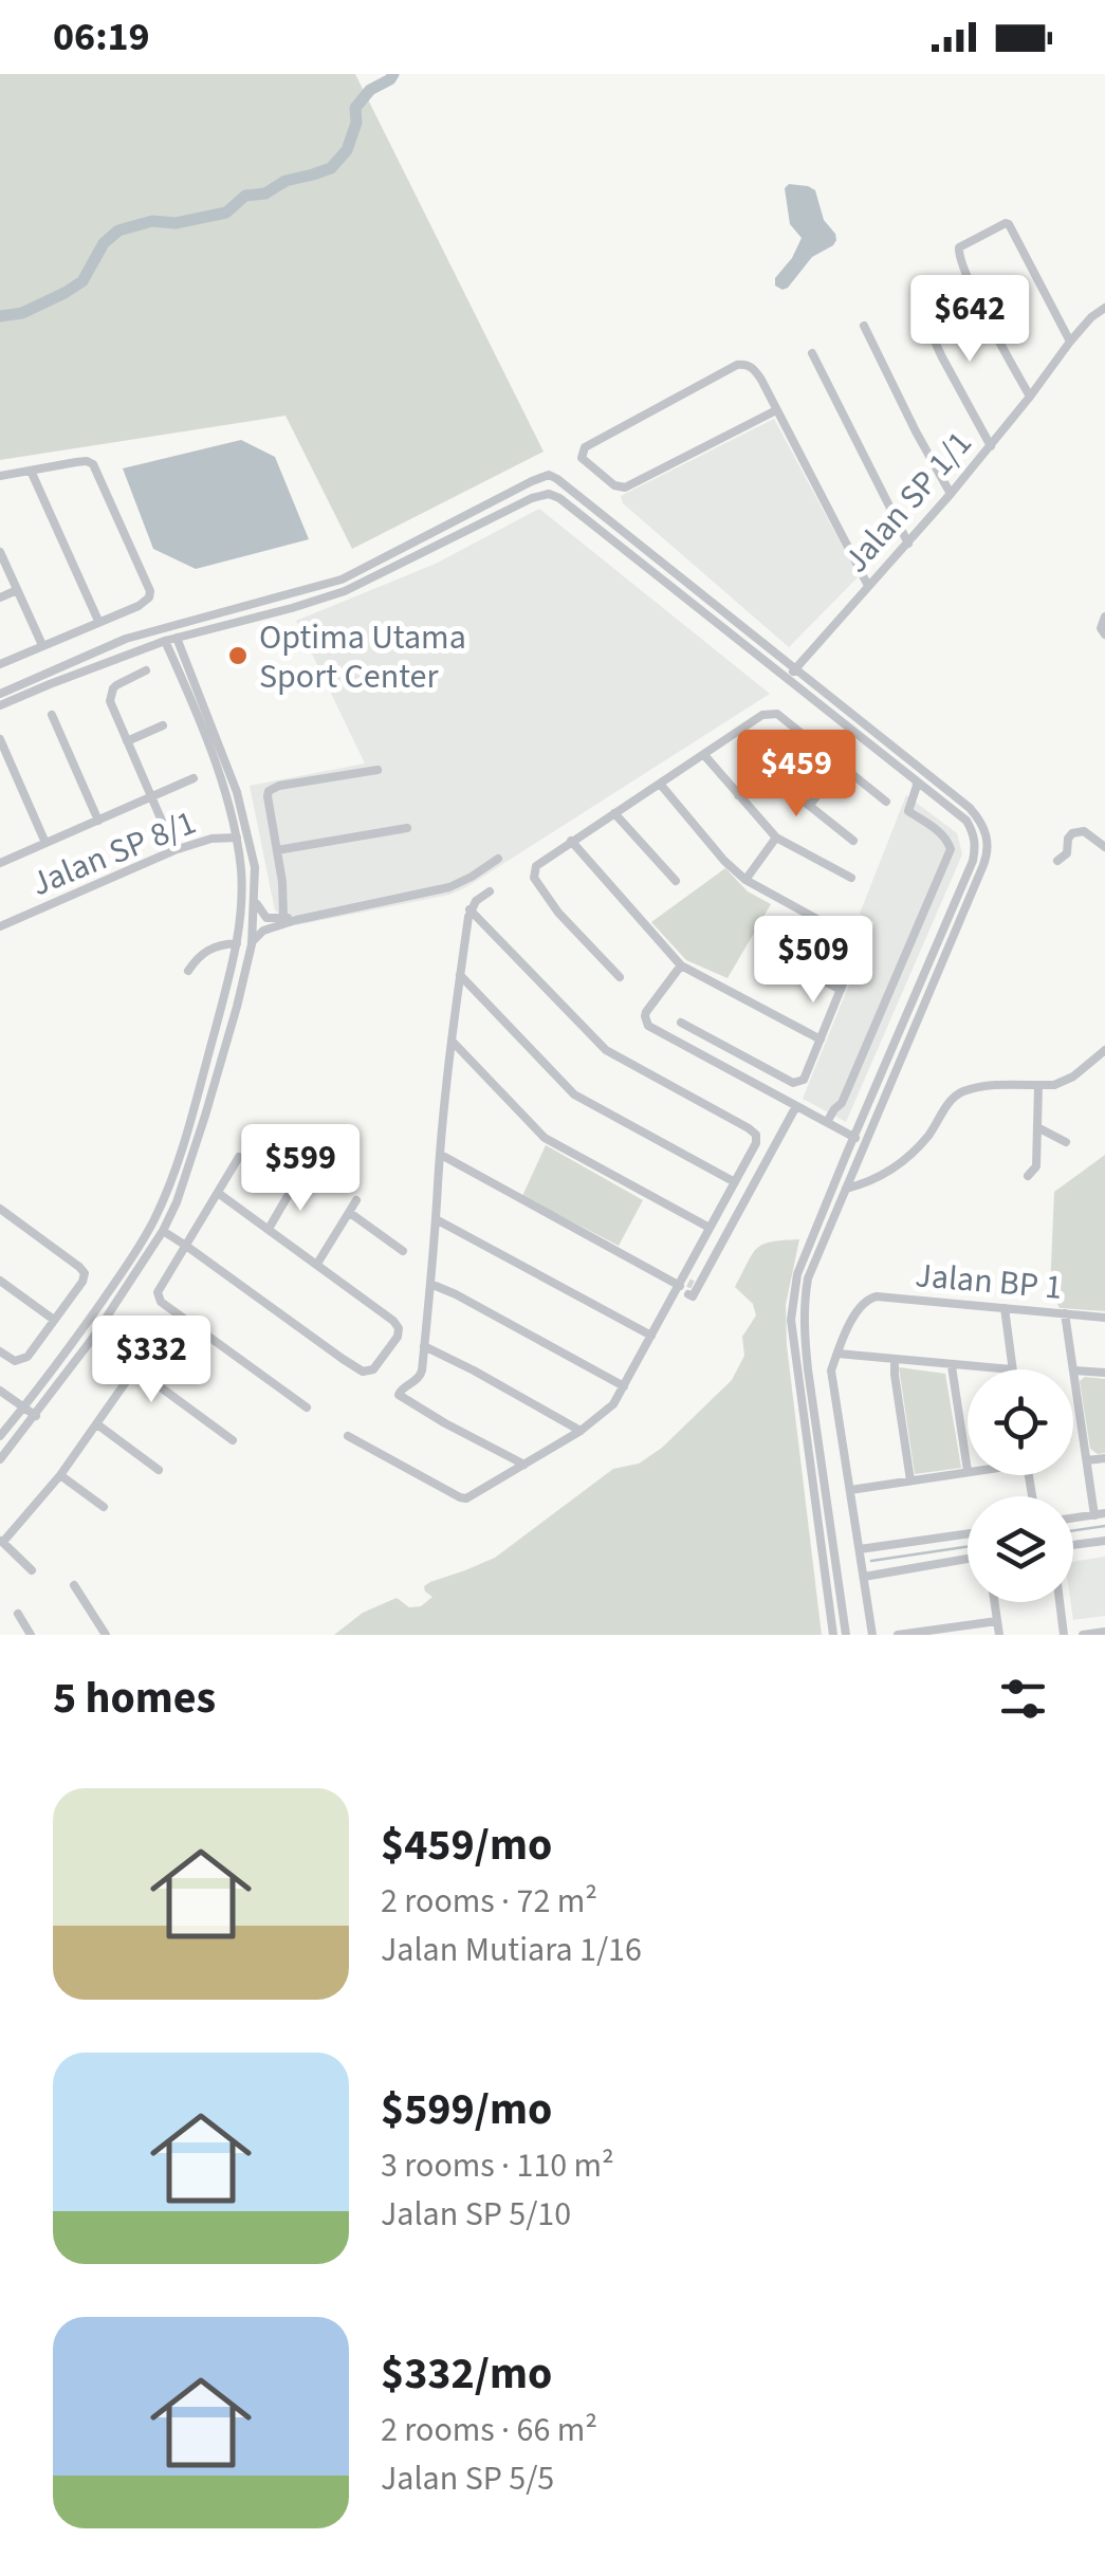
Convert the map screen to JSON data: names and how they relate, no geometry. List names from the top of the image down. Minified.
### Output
{"streets":{"street":["Jalan SP 1/1","Jalan SP 8/1","Jalan BP 1"]},"places":["Optima Utama Sport Center"],"page":{"status":"06:19","price":["$642","$459","$509","$599","$332"],"heading":"5 homes","list":[{"name":"$459/mo","note":"2 rooms · 72 m² · Jalan Mutiara 1/16"},{"name":"$599/mo","note":"3 rooms · 110 m² · Jalan SP 5/10"},{"name":"$332/mo","note":"2 rooms · 66 m² · Jalan SP 5/5"}]}}
